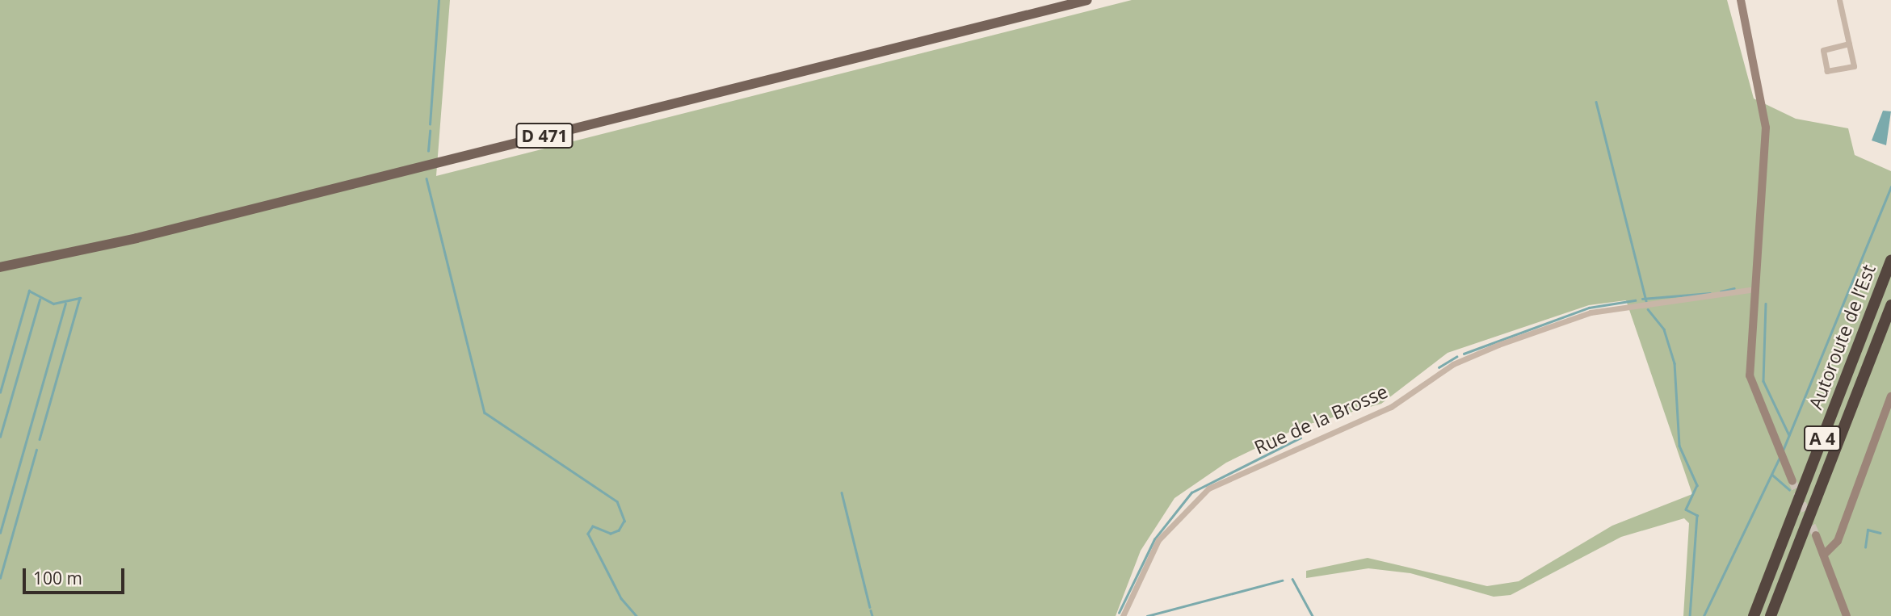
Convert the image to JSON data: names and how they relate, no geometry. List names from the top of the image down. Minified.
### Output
{"streets":{"highway":["Autoroute de l’Est","A 4"],"main road":["D 471"],"street":["Rue de la Brosse"]},"scale_bar":"100 m"}
